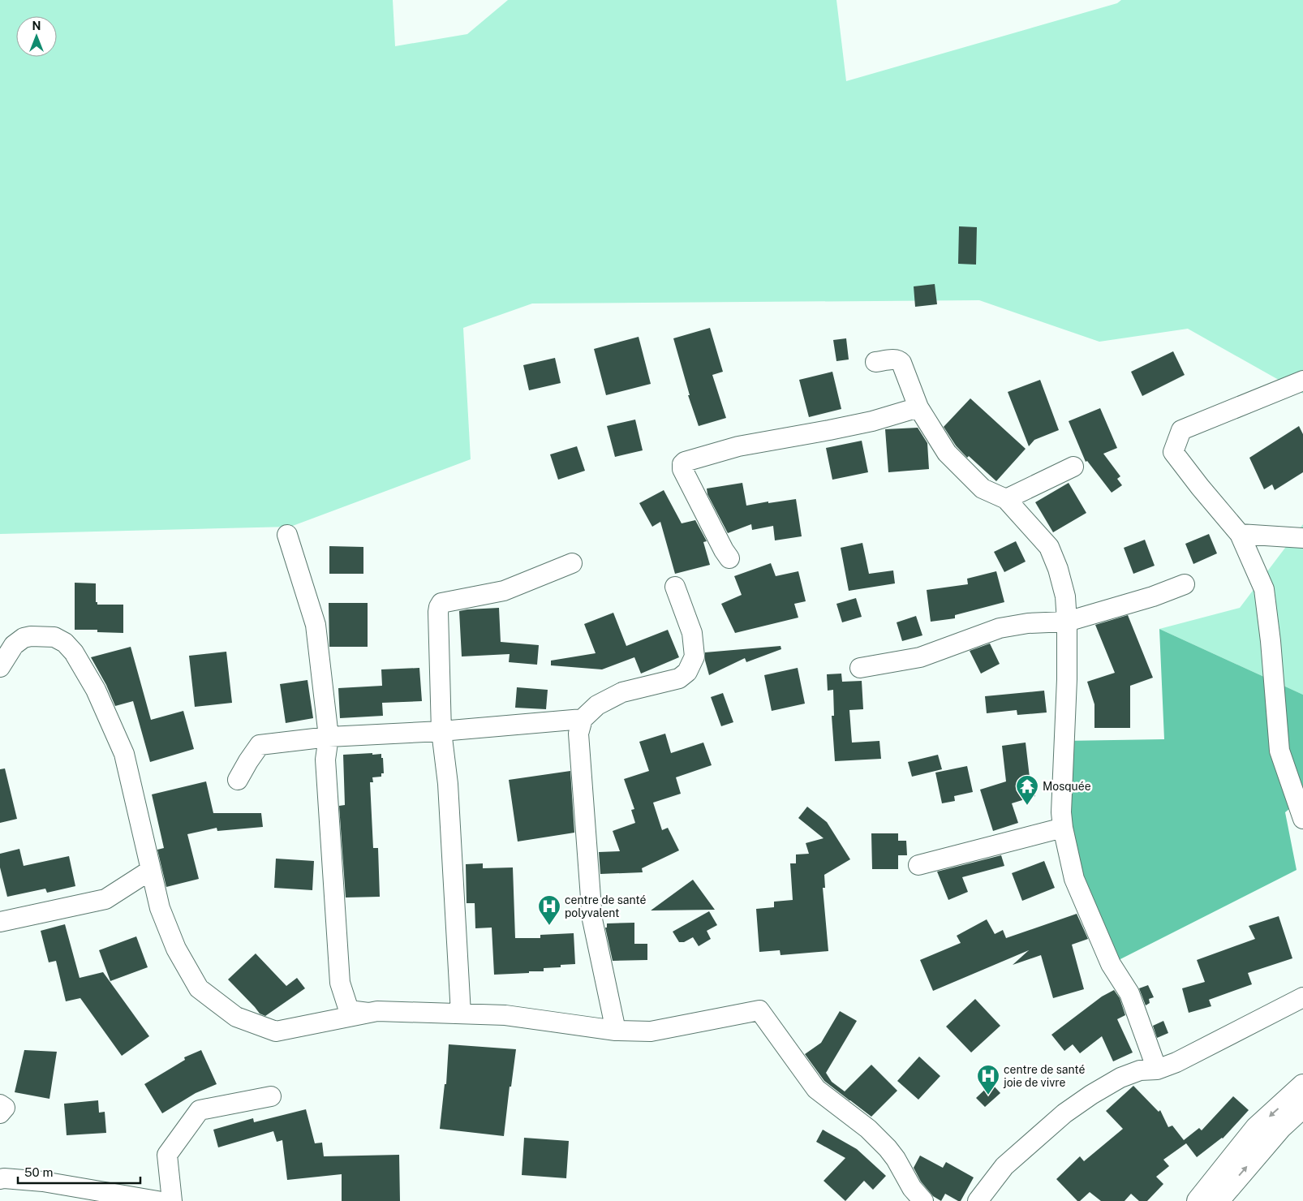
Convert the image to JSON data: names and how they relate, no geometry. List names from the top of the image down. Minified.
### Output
{"places":{"temple":["Mosquée"],"hospital":["centre de santé polyvalent","centre de santé joie de vivre"]},"scale_bar":"50 m","north":"top"}
